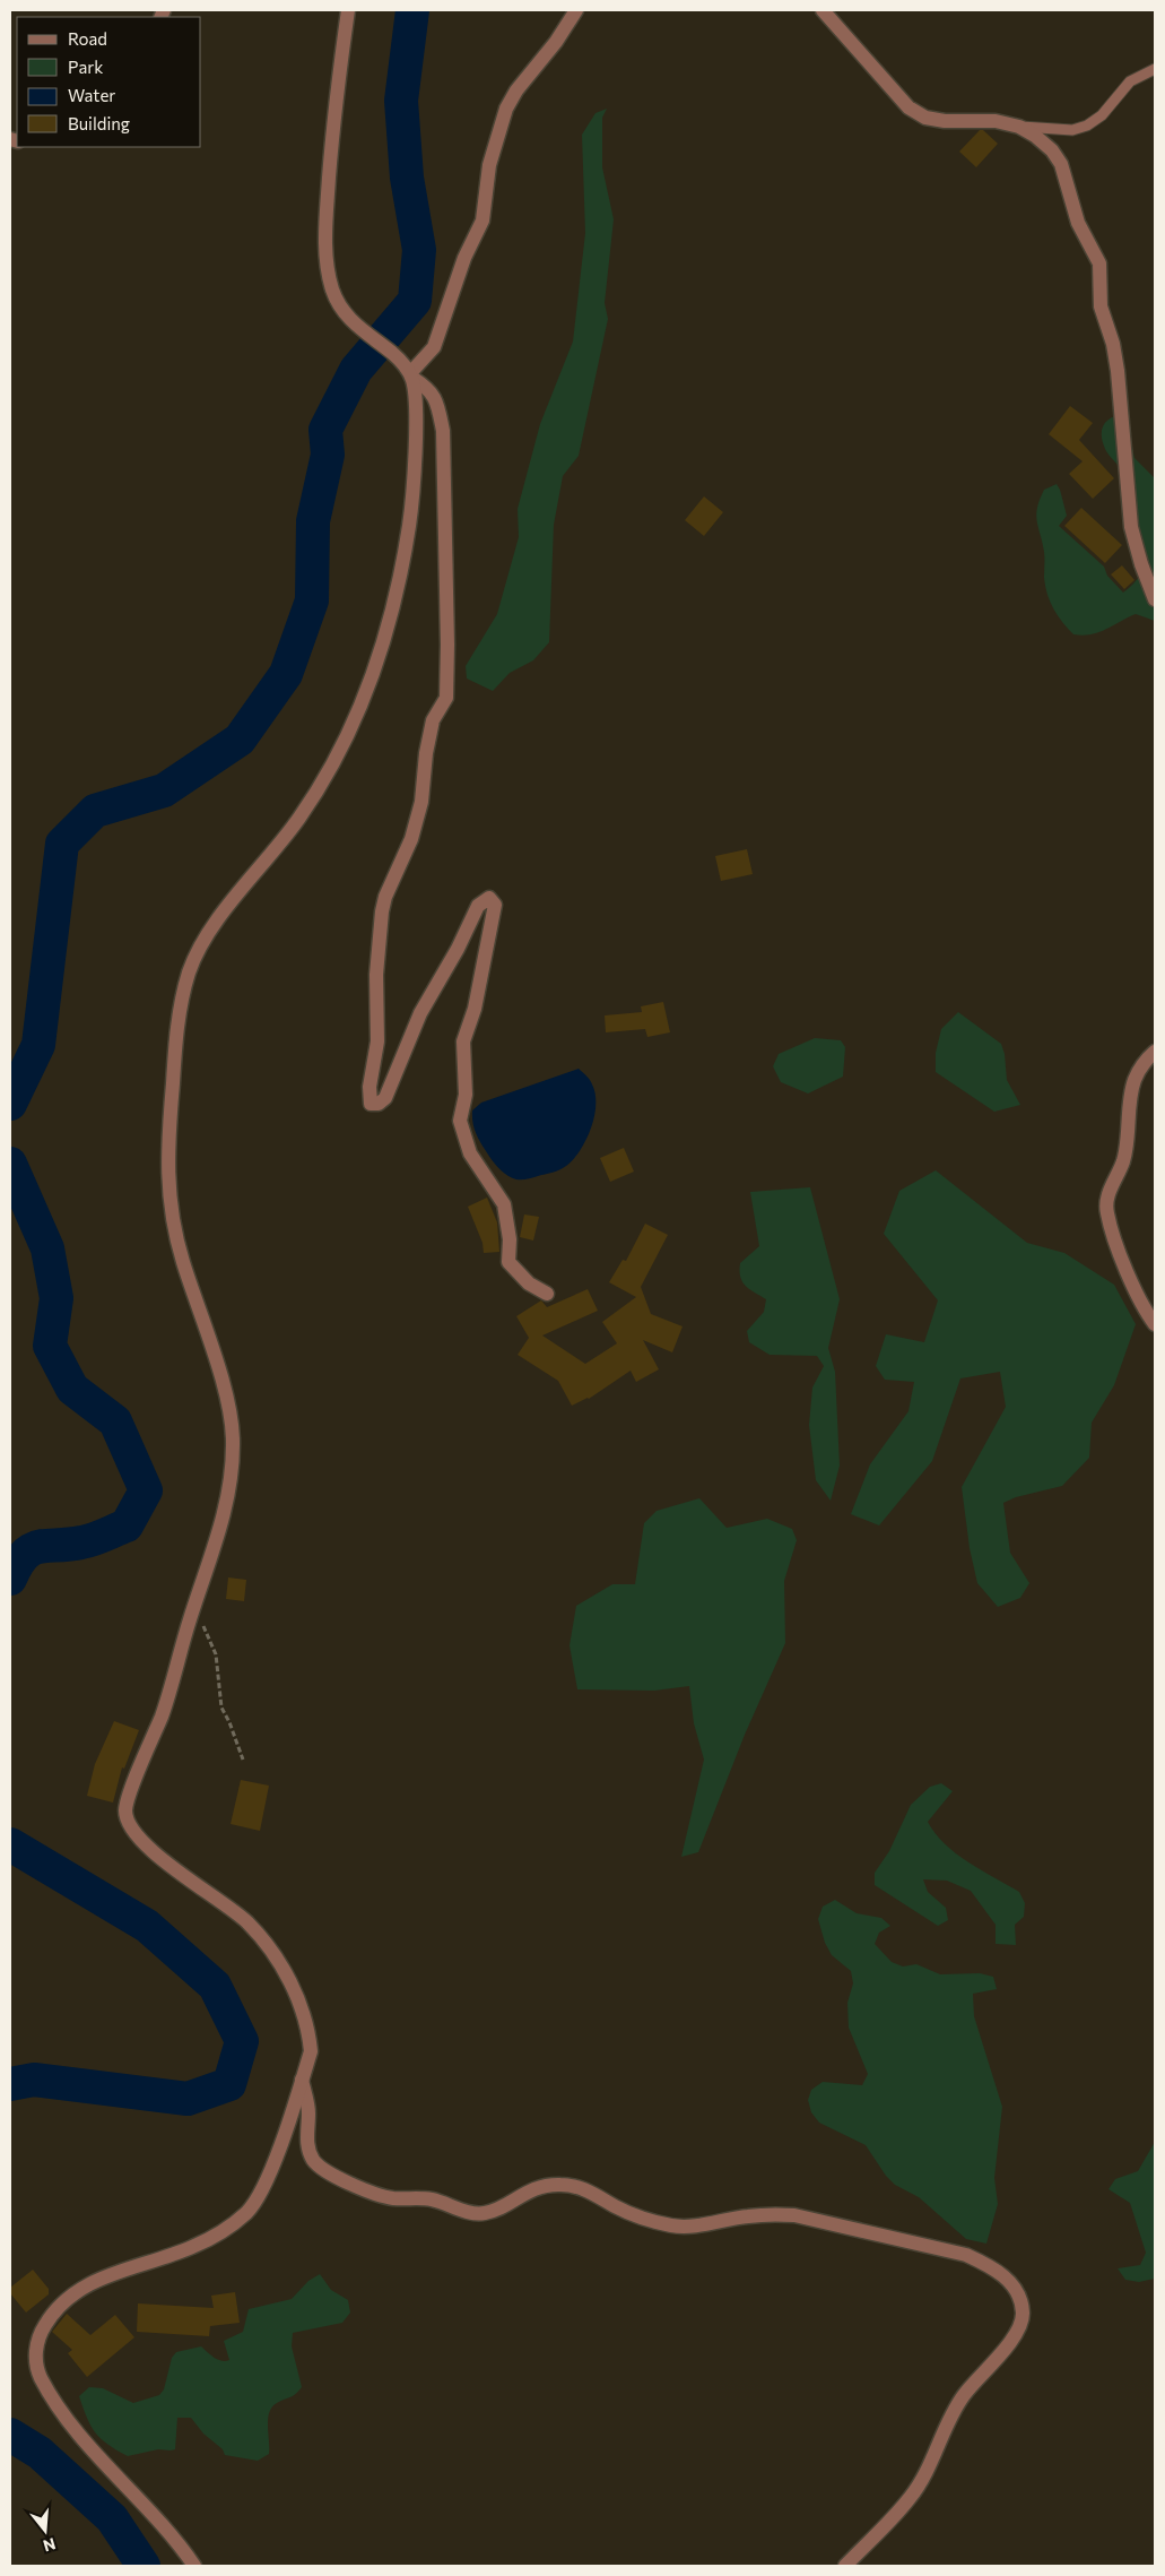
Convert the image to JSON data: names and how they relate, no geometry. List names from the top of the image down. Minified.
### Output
{"legend":["Road","Park","Water","Building"],"north":"bottom"}
